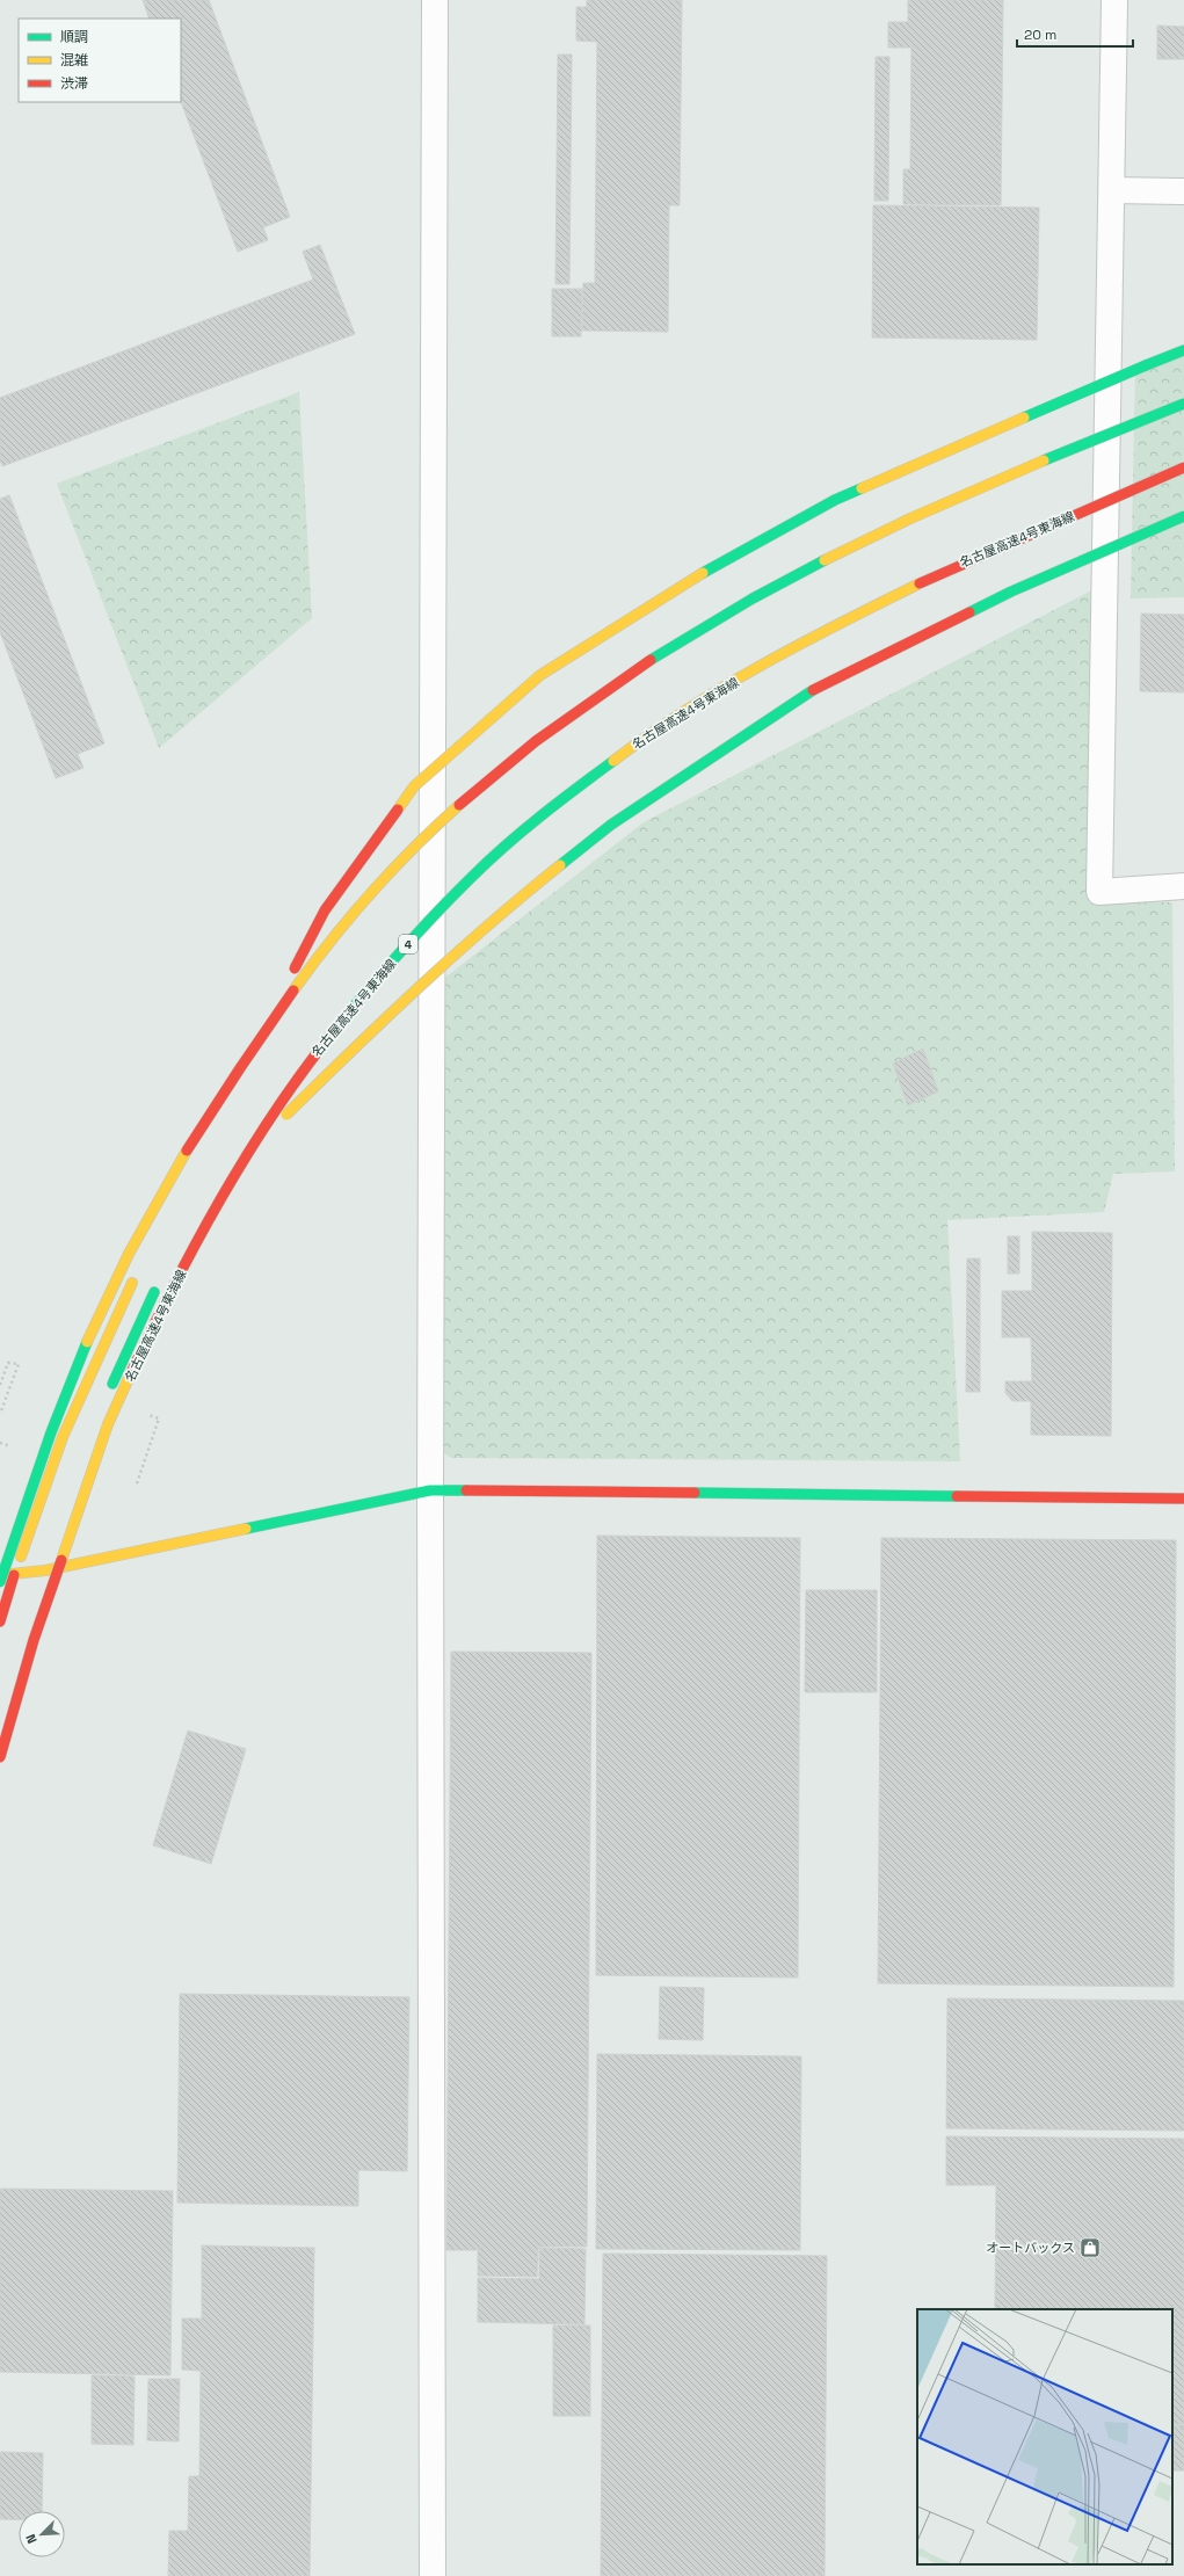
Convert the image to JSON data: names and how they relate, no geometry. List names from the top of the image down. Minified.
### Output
{"streets":{"main road":["名古屋高速4号東海線","4"]},"places":{"shop":["オートバックス"]},"legend":["順調","混雑","渋滞"],"scale_bar":"20 m","north":"bottom left"}
